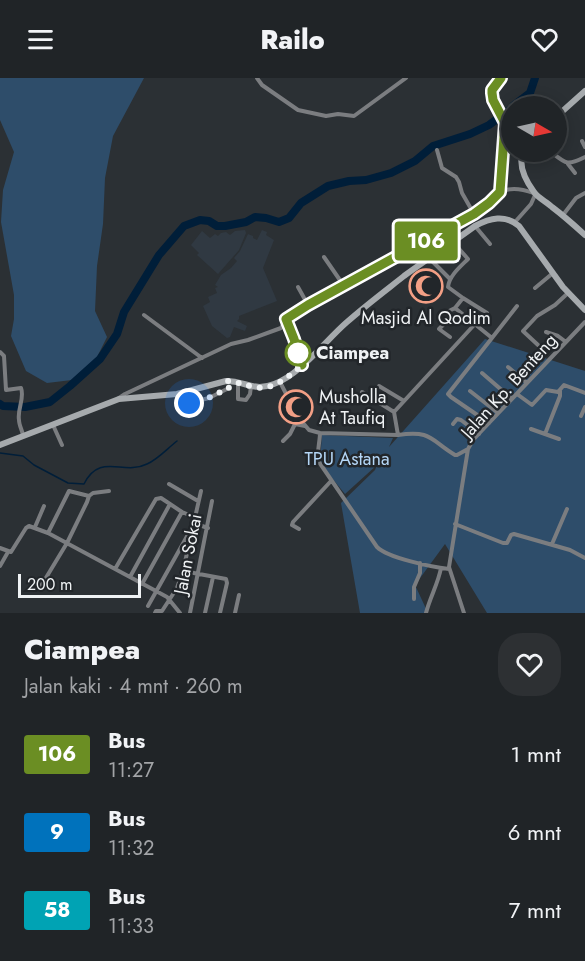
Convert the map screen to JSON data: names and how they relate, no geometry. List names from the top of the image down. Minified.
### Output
{"streets":{"street":["Jalan Kp. Benteng","Jalan Sokai"]},"parks":["TPU Astana"],"places":{"mosque":["Masjid Al Qodim","Musholla At Taufiq"],"other":["Ciampea"]},"lines":["bus line 106"],"scale_bar":"200 m","north":"right","page":{"header":"Railo","on_map":"106","scale":"200 m","heading":["Ciampea","Jalan kaki · 4 mnt · 260 m"],"list":[{"mark":"106","name":"Bus","note":"11:27","value":"1 mnt"},{"mark":"9","name":"Bus","note":"11:32","value":"6 mnt"},{"mark":"58","name":"Bus","note":"11:33","value":"7 mnt"}]}}
